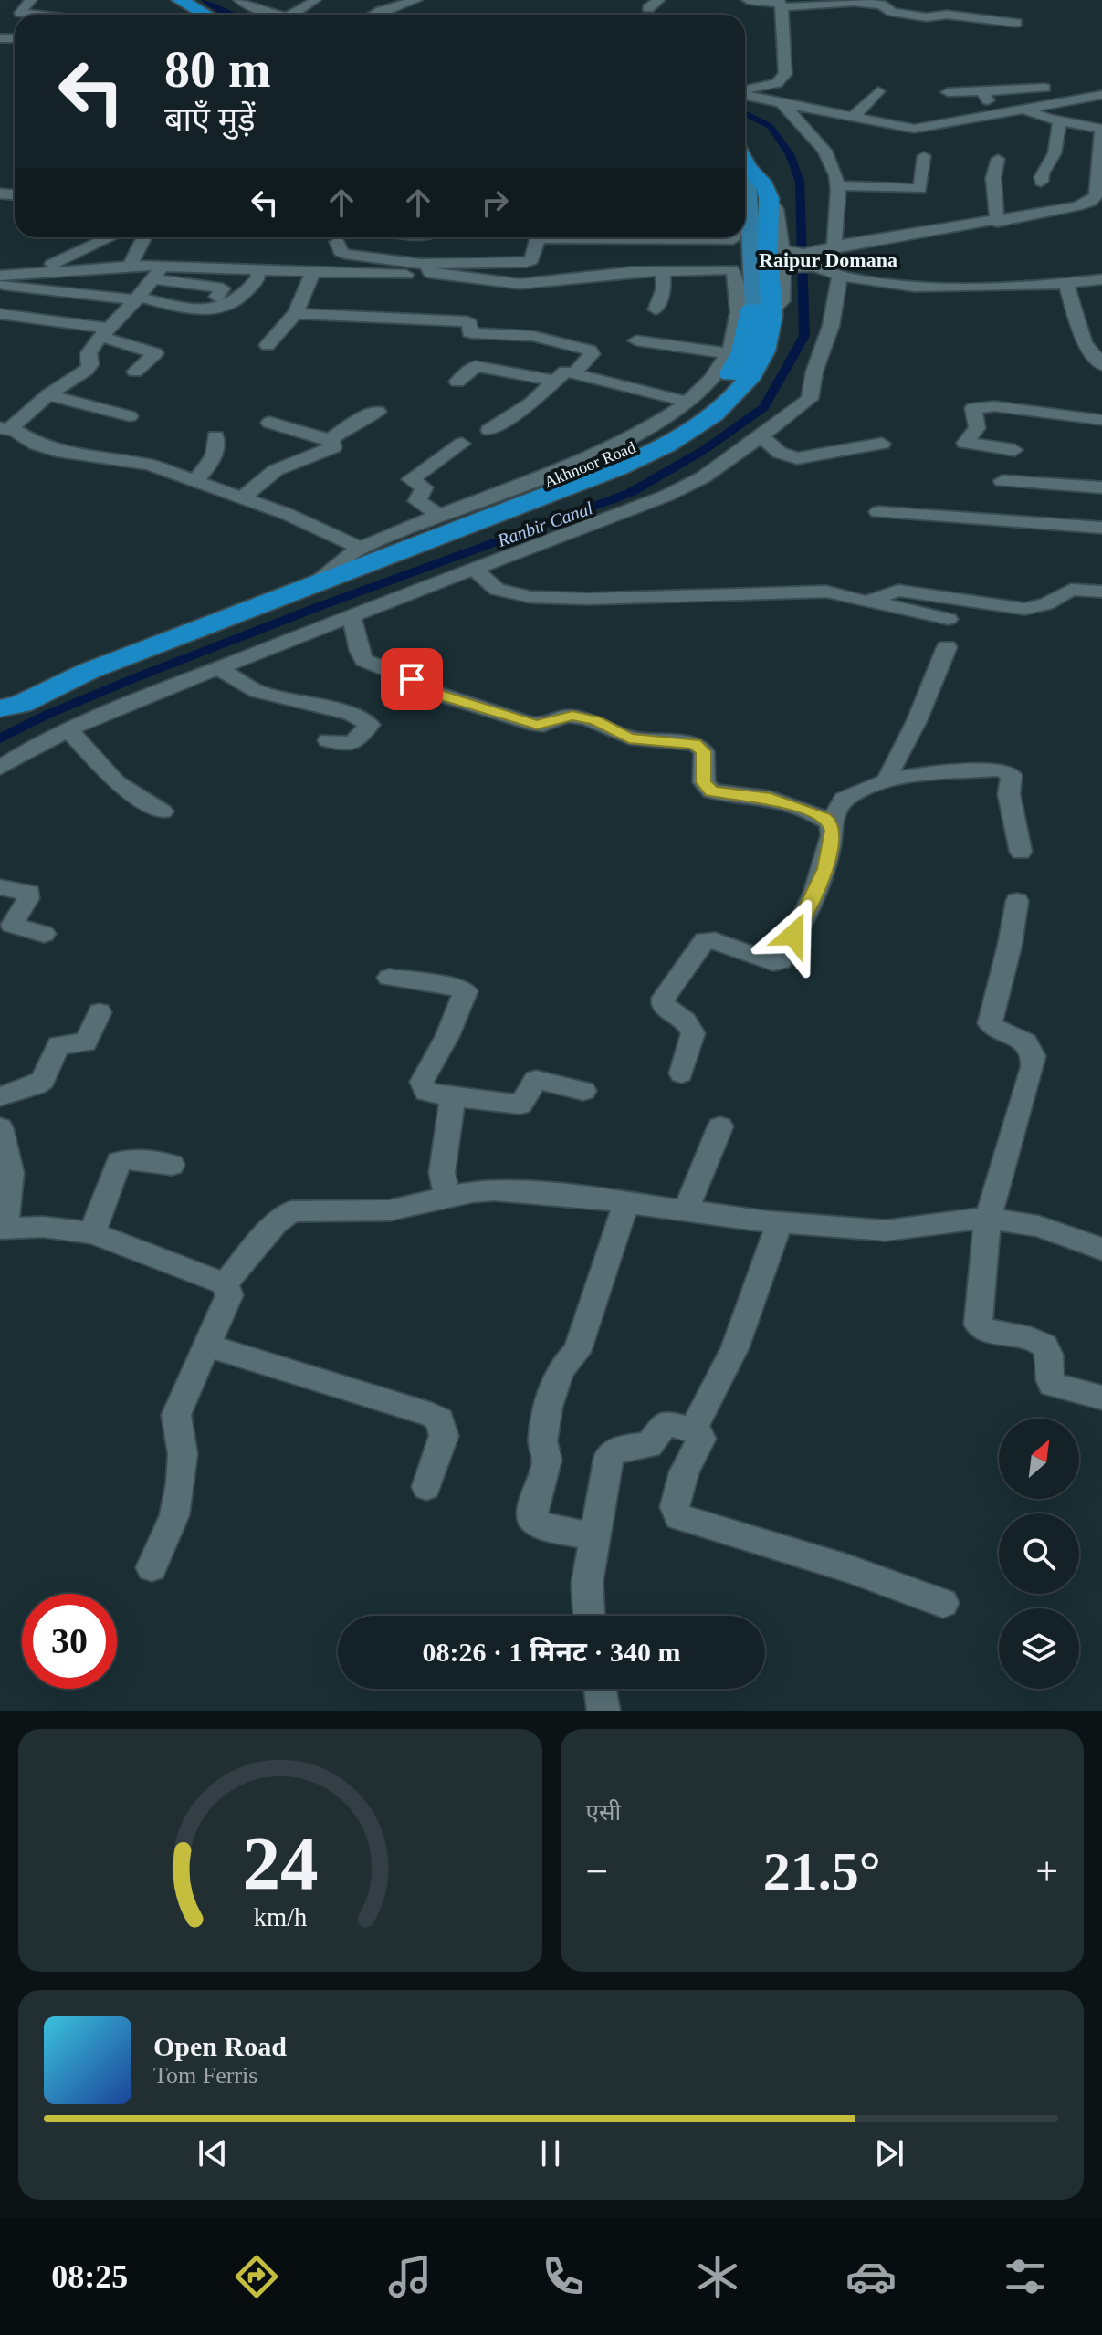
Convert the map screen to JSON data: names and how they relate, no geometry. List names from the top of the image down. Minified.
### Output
{"streets":{"highway":["Akhnoor Road"]},"districts":["Raipur Domana"],"water":["Ranbir Canal"],"north":"top right","page":{"turn":["80 m","बाएँ मुड़ें"],"limit":"30","trip":"08:26 · 1 मिनट · 340 m","tile":"एसी","heat":["−","21.5°","+"],"song":["Open Road","Tom Ferris"],"tabs":"08:25","gauge":["24","km/h"]}}
